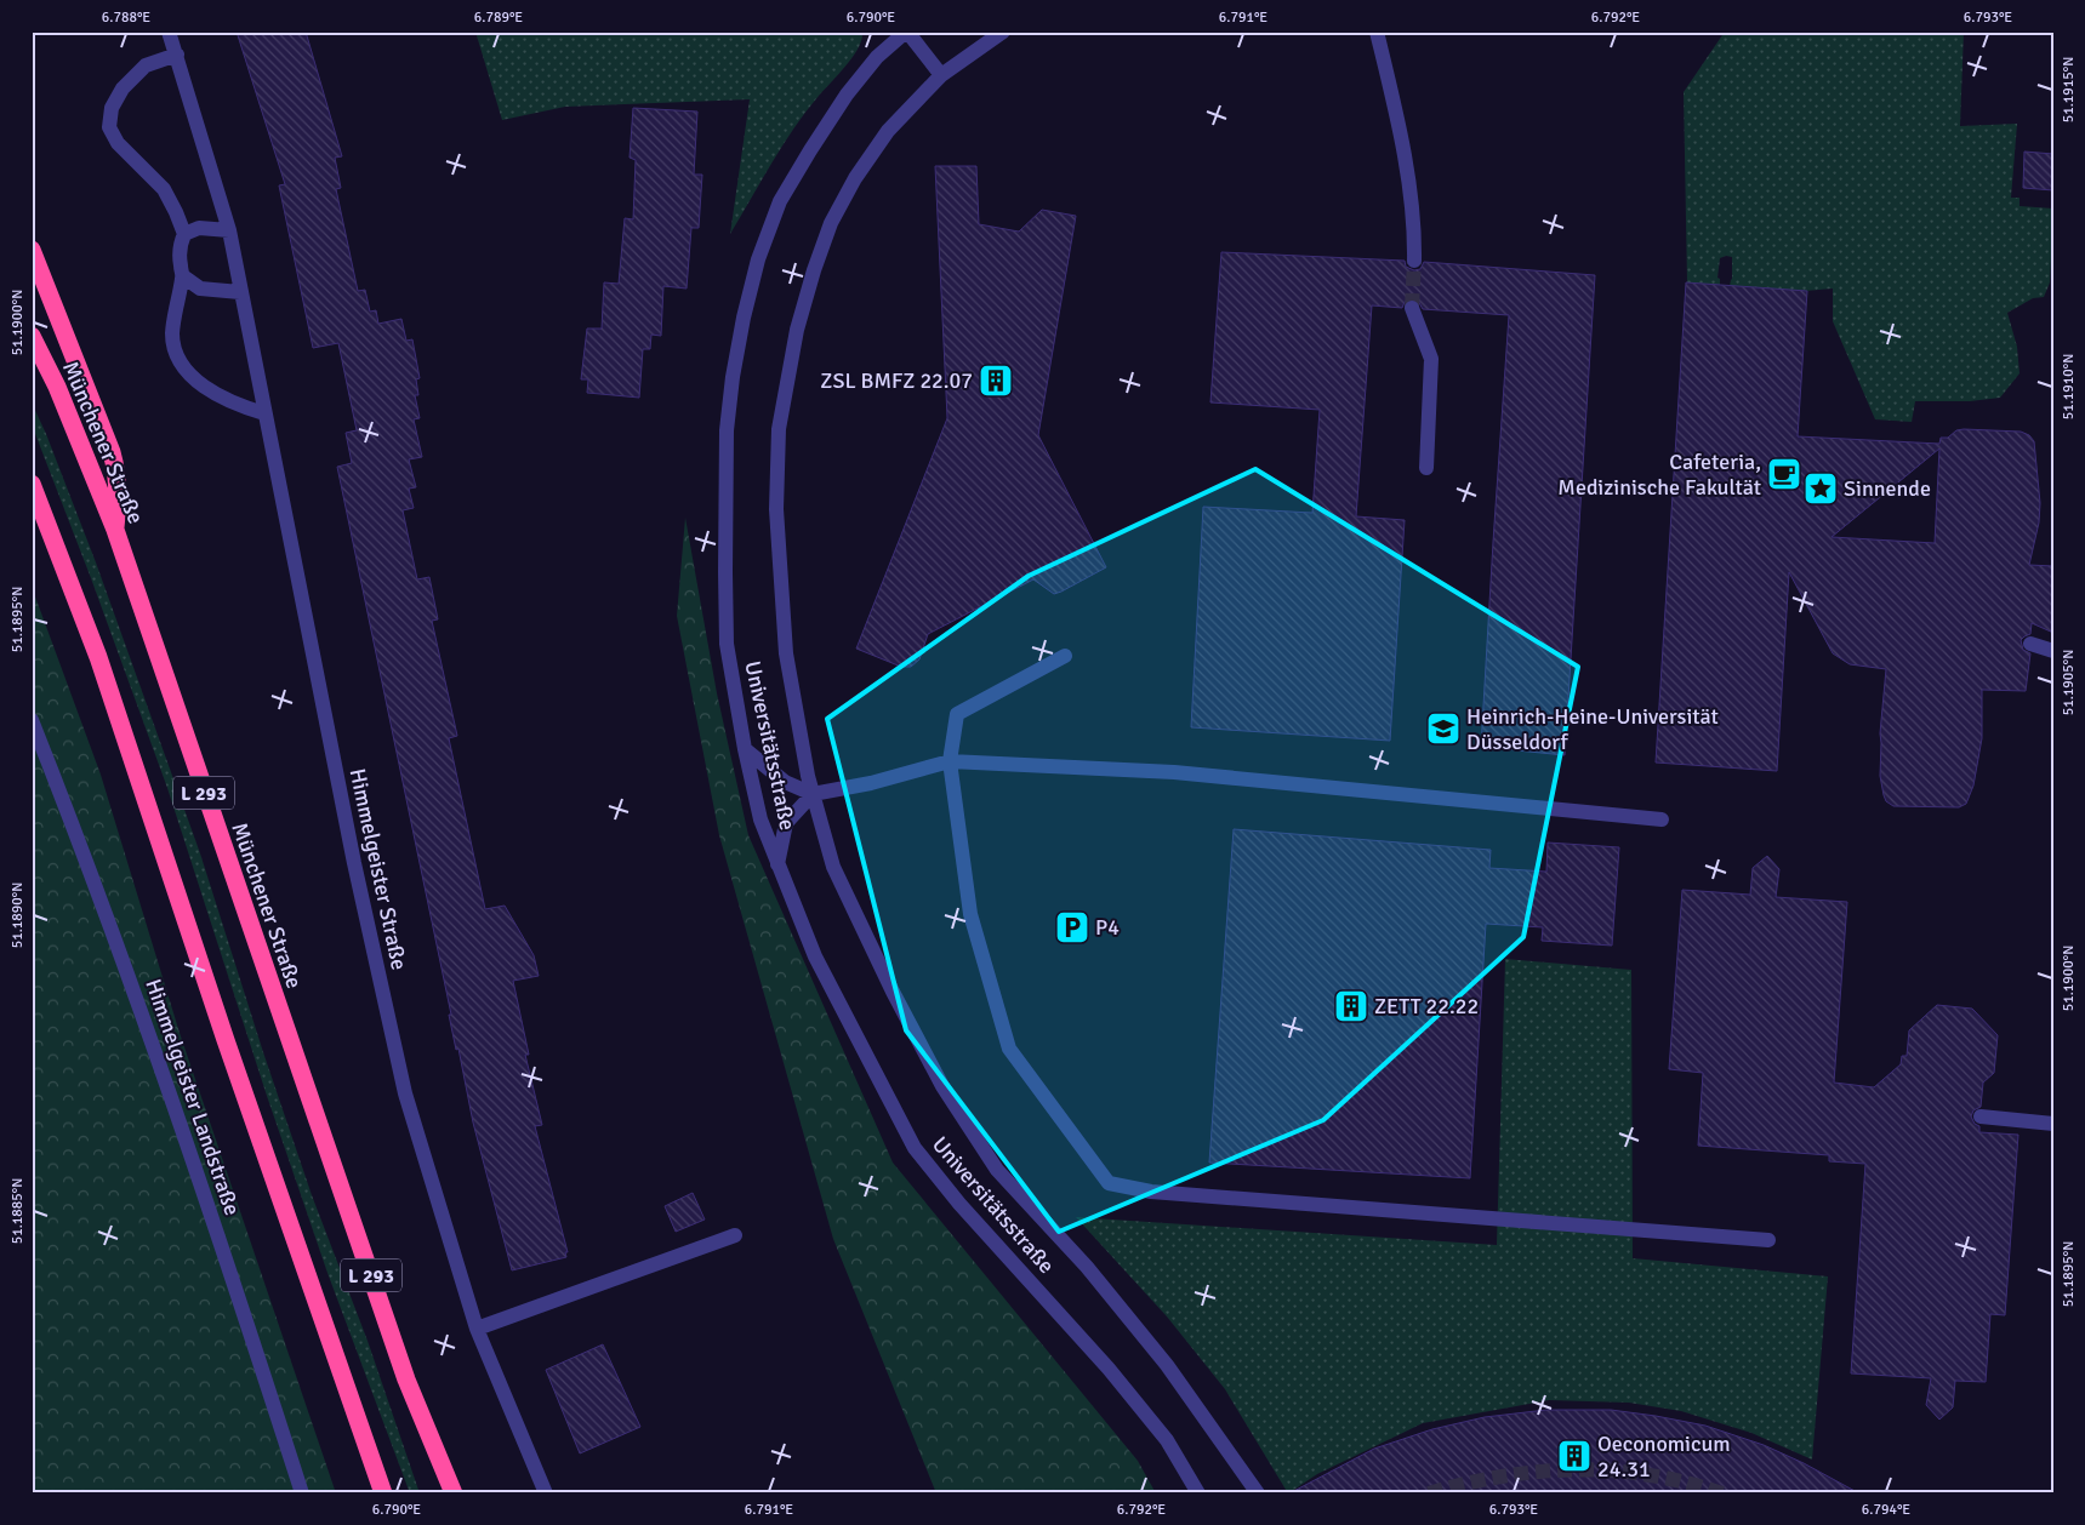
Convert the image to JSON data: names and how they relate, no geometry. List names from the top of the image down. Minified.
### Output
{"streets":{"highway":["Münchener Straße","L 293"],"street":["Universitätsstraße","Himmelgeister Straße","Himmelgeister Landstraße"]},"places":{"building":["ZSL BMFZ 22.07","ZETT 22.22","Oeconomicum 24.31"],"cafe":["Cafeteria, Medizinische Fakultät"],"place":["Sinnende"],"school or university":["Heinrich-Heine-Universität Düsseldorf"],"parking":["P4"]},"coordinates":["6.788°E","6.789°E","6.790°E","6.791°E","6.792°E","6.793°E","51.1915°N","51.1900°N","51.1910°N","51.1895°N","51.1905°N","51.1890°N","51.1885°N","6.794°E"]}
